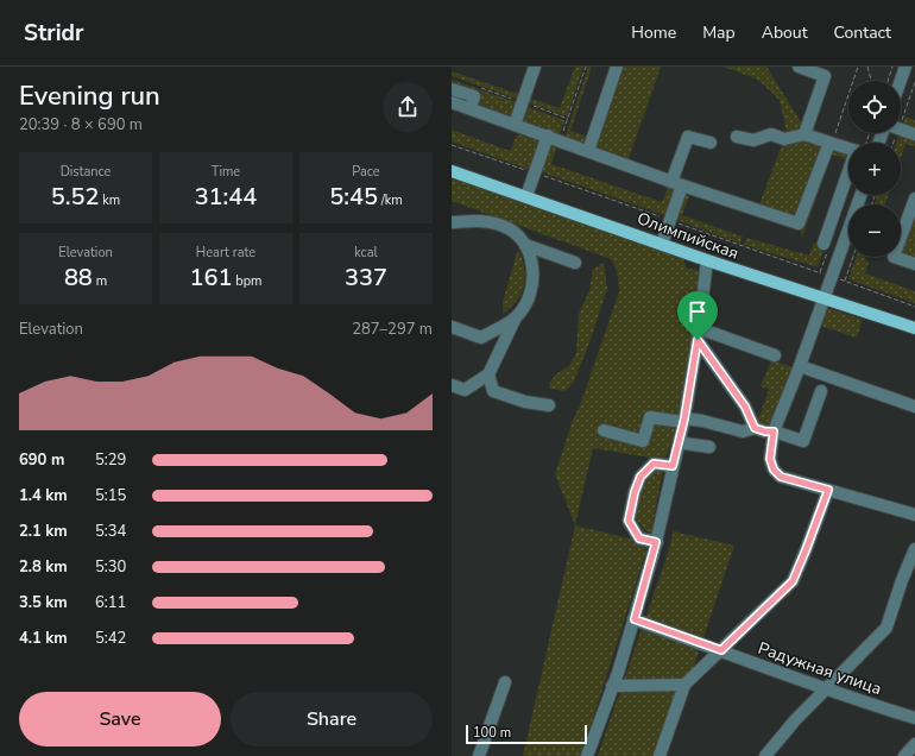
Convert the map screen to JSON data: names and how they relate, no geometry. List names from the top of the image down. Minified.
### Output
{"streets":{"main road":["Олимпийская"],"street":["Радужная улица"]},"scale_bar":"100 m","page":{"header":"Stridr","nav":["Home","Map","About","Contact"],"heading":["Evening run","20:39 · 8 × 690 m"],"map_buttons":["+","−"],"stats":[["Distance","5.52 km"],["Time","31:44"],["Pace","5:45 /km"],["Elevation","88 m"],["Heart rate","161 bpm"],["kcal","337"]],"chart":["Elevation","287–297 m"],"list":[{"name":"690 m","note":"5:29"},{"name":"1.4 km","note":"5:15"},{"name":"2.1 km","note":"5:34"},{"name":"2.8 km","note":"5:30"},{"name":"3.5 km","note":"6:11"},{"name":"4.1 km","note":"5:42"}],"buttons":["Save","Share"],"scale":"100 m"}}
